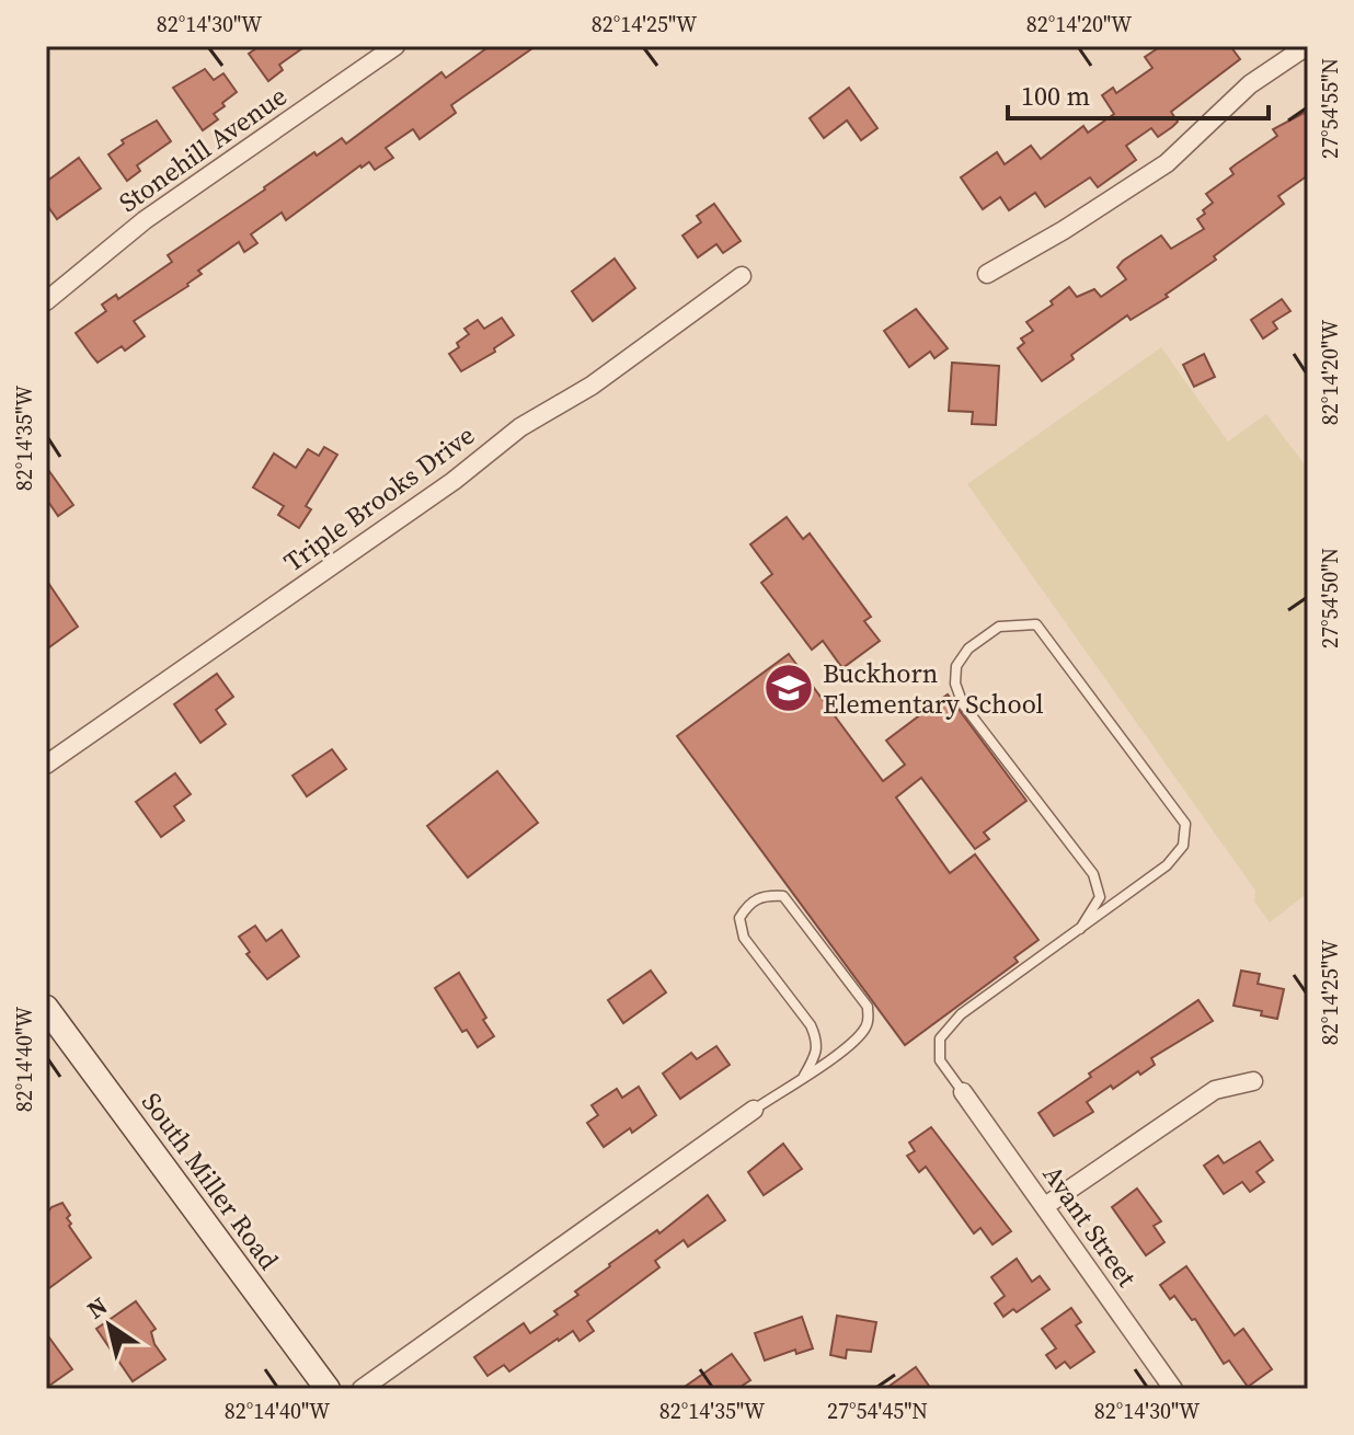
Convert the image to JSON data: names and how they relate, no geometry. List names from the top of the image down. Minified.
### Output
{"streets":{"street":["Stonehill Avenue","Triple Brooks Drive","South Miller Road","Avant Street"]},"places":{"school or university":["Buckhorn Elementary School"]},"scale_bar":"100 m","north":"top left","coordinates":["82°14'30\"W","82°14'25\"W","82°14'20\"W","27°54'55\"N","82°14'35\"W","27°54'50\"N","82°14'40\"W","27°54'45\"N"]}
